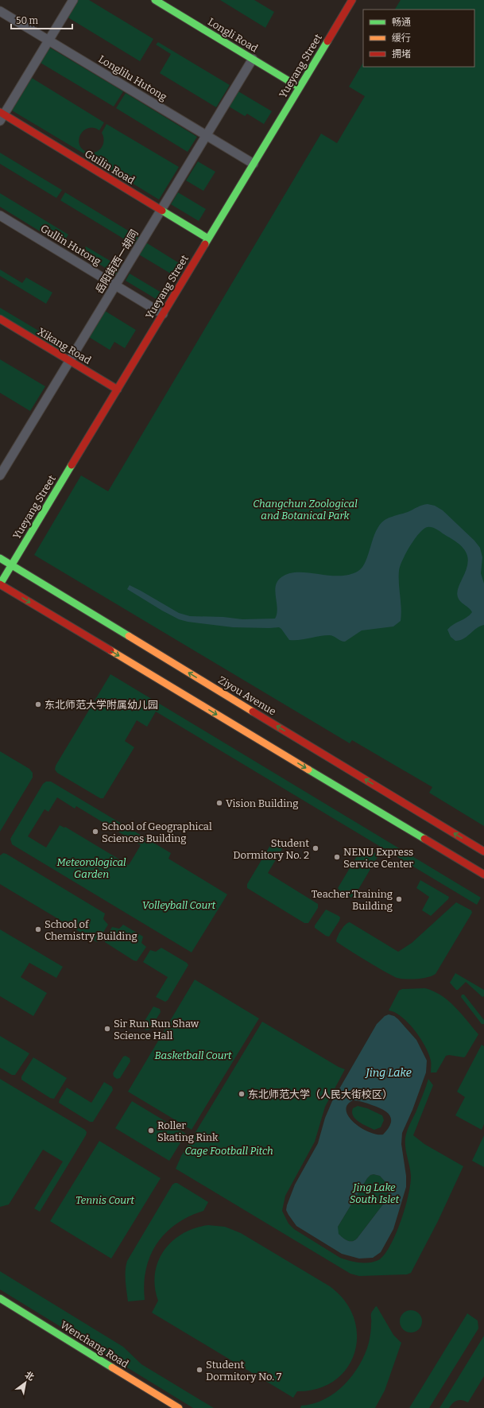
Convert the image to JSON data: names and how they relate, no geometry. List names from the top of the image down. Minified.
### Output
{"streets":{"street":["Longli Road","Yueyang Street","Longlilu Hutong","Guilin Road","Gullin Hutong","岳阳街西一胡同","Xikang Road","Ziyou Avenue","Wenchang Road"]},"crossings":[["Longli Road","Yueyang Street"],["Longli Road","岳阳街西一胡同"],["Yueyang Street","Longlilu Hutong"],["Yueyang Street","Guilin Road"],["Yueyang Street","Gullin Hutong"],["Yueyang Street","Xikang Road"],["Yueyang Street","Ziyou Avenue"],["Longlilu Hutong","岳阳街西一胡同"],["Guilin Road","岳阳街西一胡同"],["Gullin Hutong","岳阳街西一胡同"],["岳阳街西一胡同","Xikang Road"]],"water":["Jing Lake"],"parks":["Changchun Zoological and Botanical Park","Meteorological Garden","Volleyball Court","Basketball Court","Cage Football Pitch","Jing Lake South Islet","Tennis Court"],"places":["东北师范大学附属幼儿园","Vision Building","School of Geographical Sciences Building","Student Dormitory No. 2","NENU Express Service Center","Teacher Training Building","School of Chemistry Building","Sir Run Run Shaw Science Hall","东北师范大学（人民大街校区）","Roller Skating Rink","Student Dormitory No. 7"],"legend":["畅通","缓行","拥堵"],"scale_bar":"50 m","north":"top right"}
